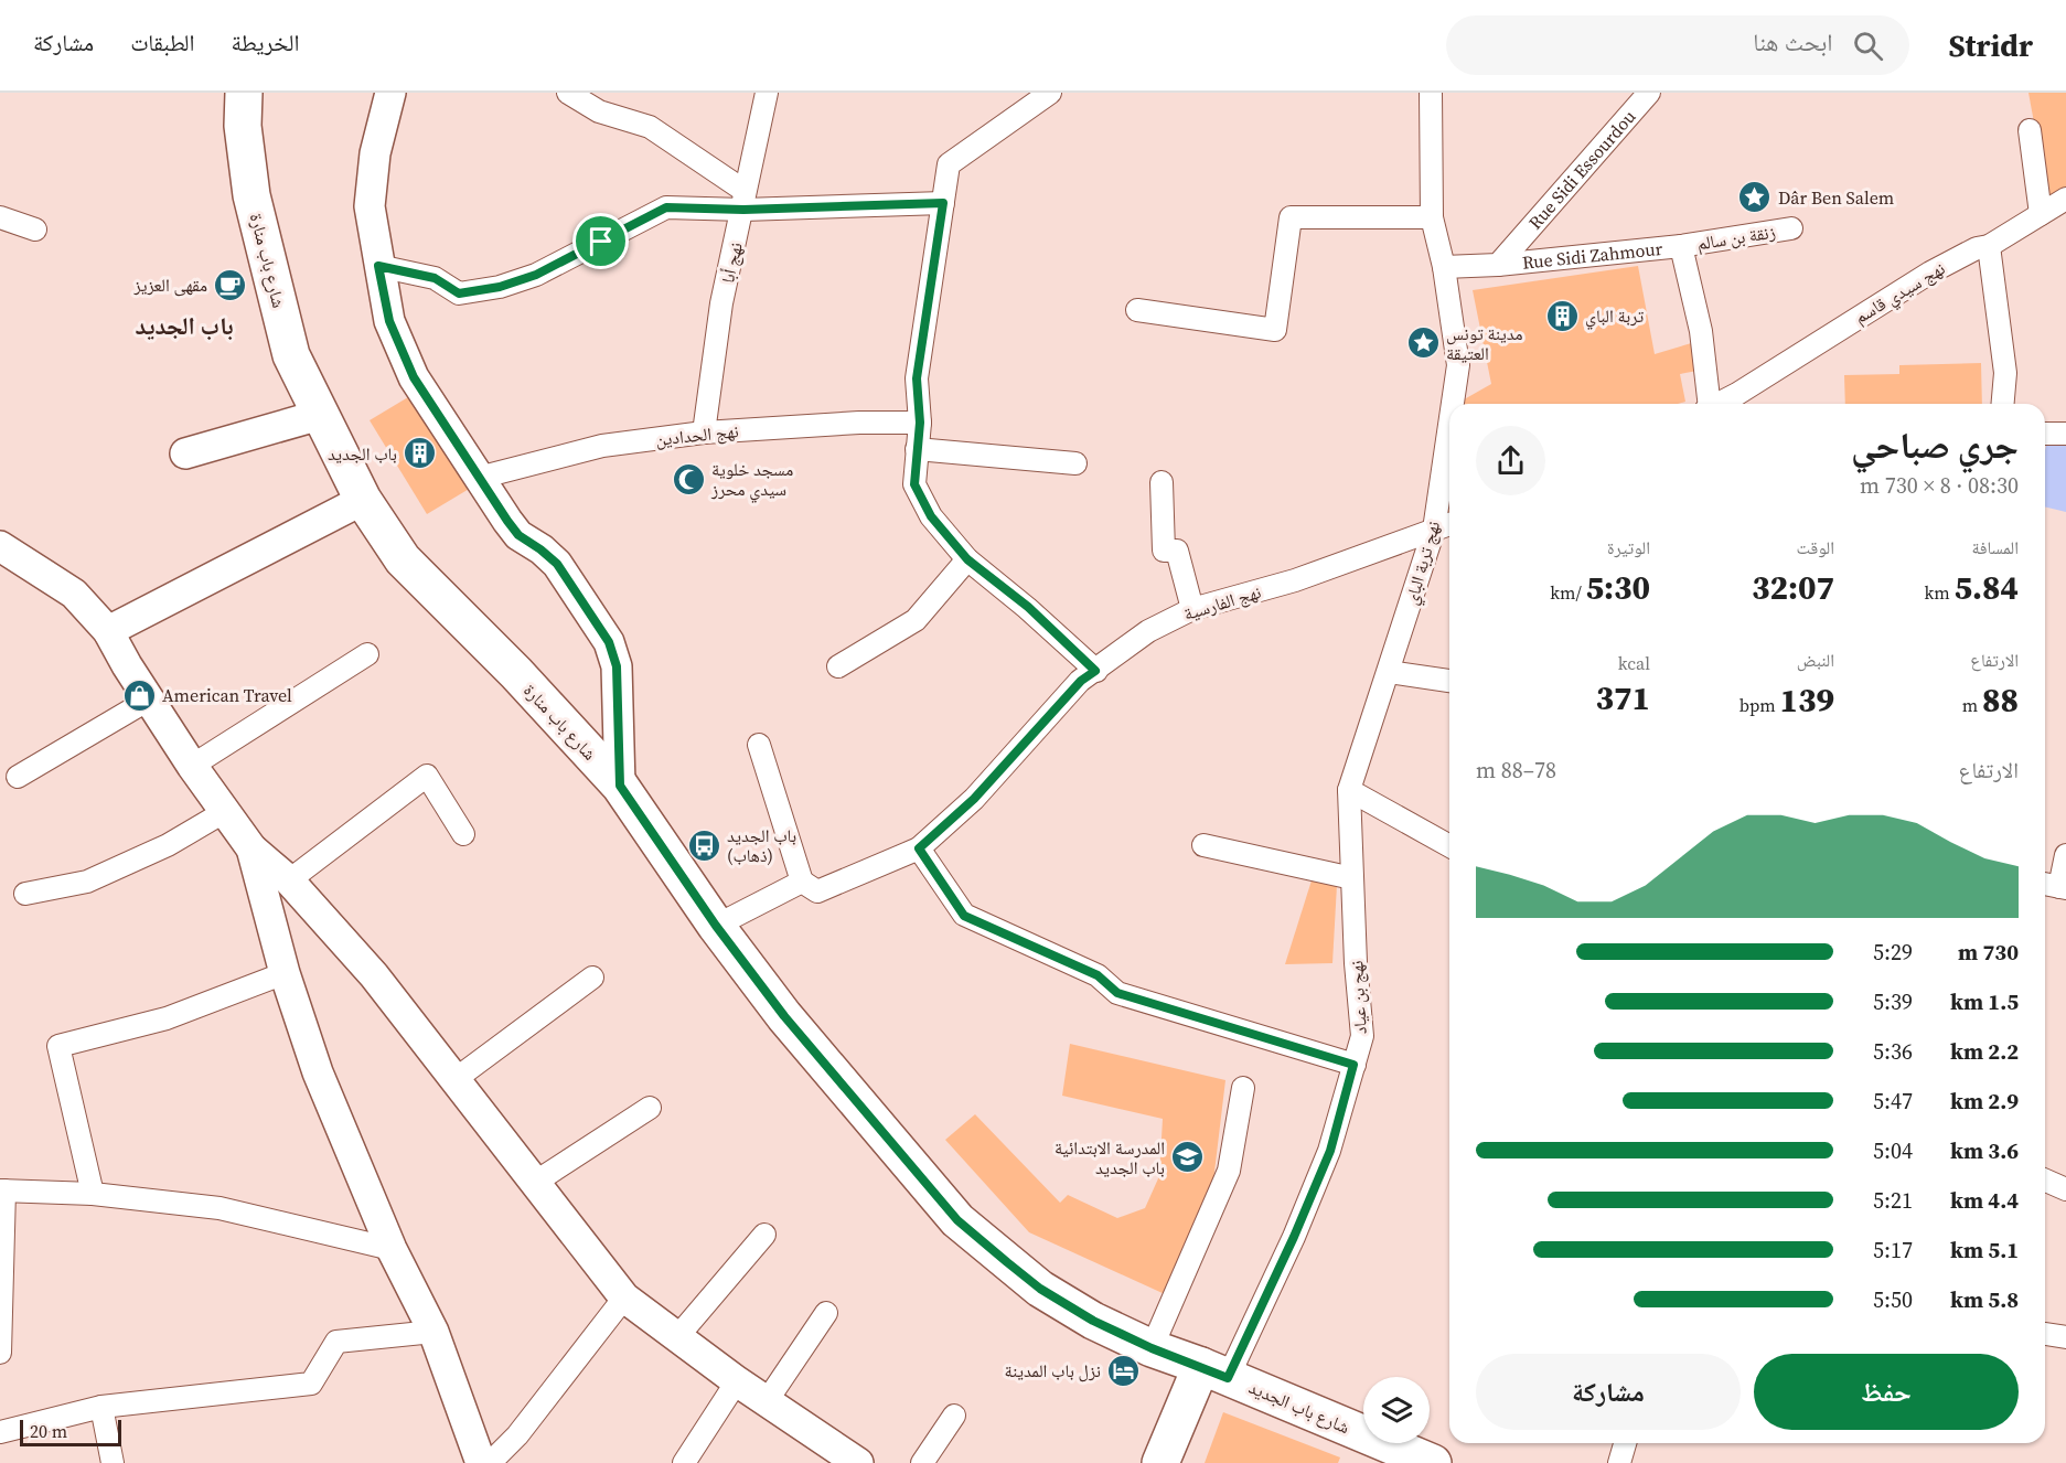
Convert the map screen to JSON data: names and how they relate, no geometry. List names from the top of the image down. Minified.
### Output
{"streets":{"main road":["شارع باب منارة","شارع باب الجديد"],"street":["Rue Sidi Essourdou","زنقة بن سالم","Rue Sidi Zahmour","نهج أبا","نهج سيدي قاسم","نهج الحدادين","نهج تربة الباي","نهج الفارسية","نهج بن عياد"]},"crossings":[["Rue Sidi Essourdou","Rue Sidi Zahmour"],["زنقة بن سالم","Rue Sidi Zahmour"],["شارع باب منارة","نهج بن عياد"],["شارع باب منارة","شارع باب الجديد"],["نهج أبا","نهج الحدادين"],["نهج تربة الباي","نهج الفارسية"],["نهج تربة الباي","نهج بن عياد"],["نهج بن عياد","شارع باب الجديد"]],"districts":["باب الجديد"],"places":{"place":["Dâr Ben Salem","مدينة تونس العتيقة"],"cafe":["مقهى العزيز"],"building":["تربة الباي","باب الجديد"],"mosque":["مسجد خلوية سيدي محرز"],"shop":["American Travel"],"bus stop":["باب الجديد (ذهاب)"],"school or university":["المدرسة الابتدائية باب الجديد"],"hotel":["نزل باب المدينة"]},"scale_bar":"20 m","page":{"header":"Stridr","search":"ابحث هنا","nav":["الخريطة","الطبقات","مشاركة"],"heading":["جري صباحي","08:30 · 8 × 730 m"],"stats":[["المسافة","5.84 km"],["الوقت","32:07"],["الوتيرة","5:30 /km"],["الارتفاع","88 m"],["النبض","139 bpm"],["kcal","371"]],"chart":["الارتفاع","78–88 m"],"list":[{"name":"730 m","note":"5:29"},{"name":"1.5 km","note":"5:39"},{"name":"2.2 km","note":"5:36"},{"name":"2.9 km","note":"5:47"},{"name":"3.6 km","note":"5:04"},{"name":"4.4 km","note":"5:21"},{"name":"5.1 km","note":"5:17"},{"name":"5.8 km","note":"5:50"}],"buttons":["حفظ","مشاركة"],"scale":"20 m"}}
